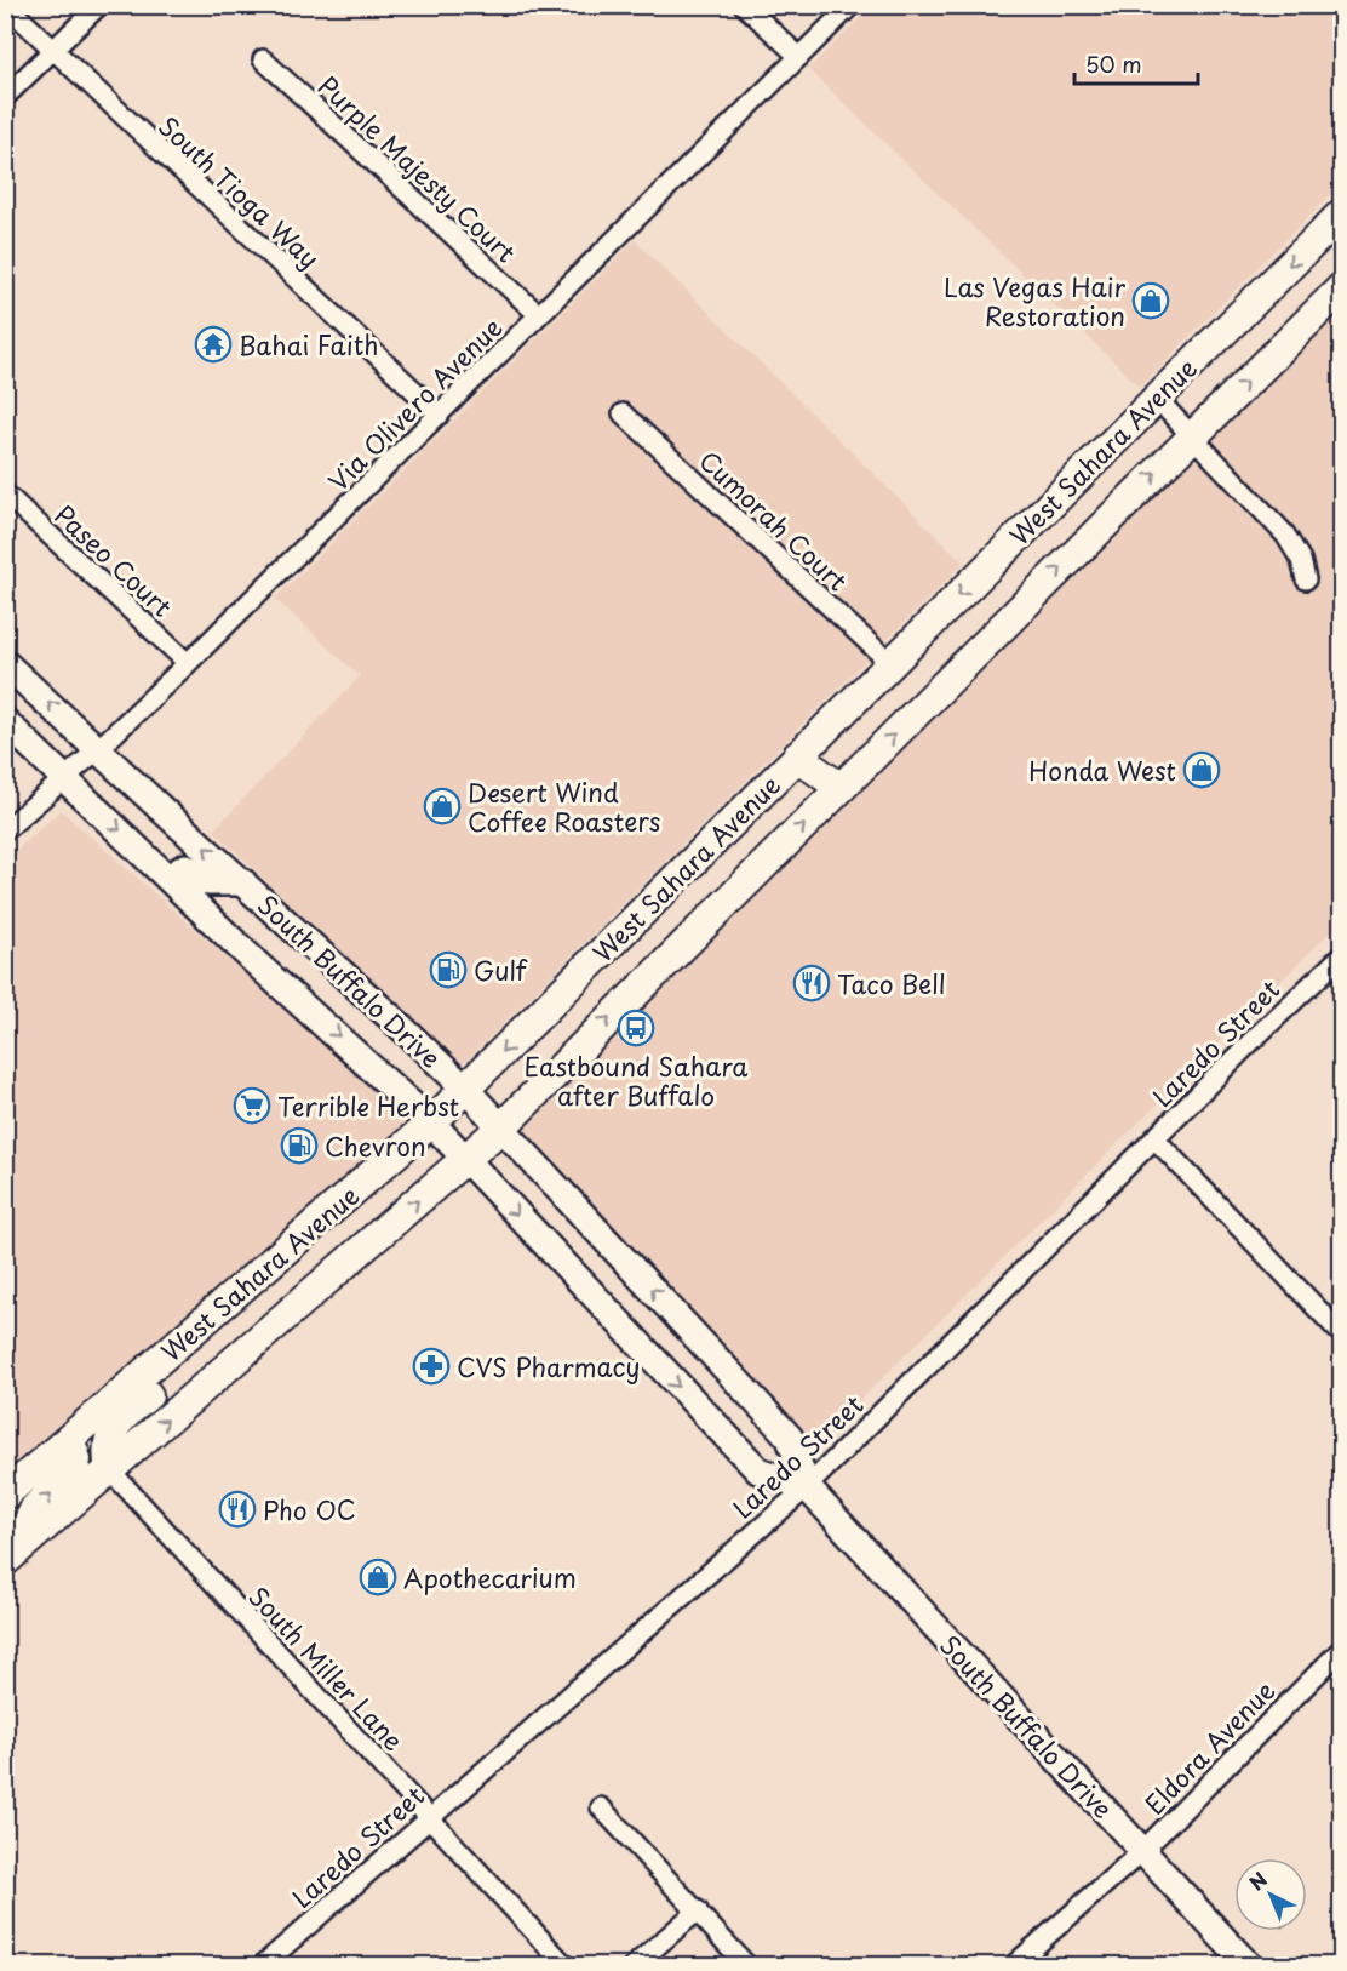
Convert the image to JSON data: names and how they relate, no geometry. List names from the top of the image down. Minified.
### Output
{"streets":{"main road":["West Sahara Avenue","South Buffalo Drive"],"street":["Purple Majesty Court","South Tioga Way","Via Olivero Avenue","Cumorah Court","Paseo Court","Laredo Street","South Miller Lane","Eldora Avenue"]},"crossings":[["Purple Majesty Court","Via Olivero Avenue"],["South Tioga Way","Via Olivero Avenue"],["Via Olivero Avenue","Paseo Court"],["Via Olivero Avenue","South Buffalo Drive"],["West Sahara Avenue","Cumorah Court"],["West Sahara Avenue","South Buffalo Drive"],["West Sahara Avenue","South Miller Lane"],["South Buffalo Drive","Laredo Street"],["South Buffalo Drive","Eldora Avenue"],["Laredo Street","South Miller Lane"]],"places":{"shop":["Las Vegas Hair Restoration","Honda West","Desert Wind Coffee Roasters","Apothecarium"],"temple":["Bahai Faith"],"fuel station":["Gulf","Chevron"],"restaurant":["Taco Bell","Pho OC"],"bus stop":["Eastbound Sahara after Buffalo"],"supermarket":["Terrible Herbst"],"pharmacy":["CVS Pharmacy"]},"scale_bar":"50 m","north":"top left"}
